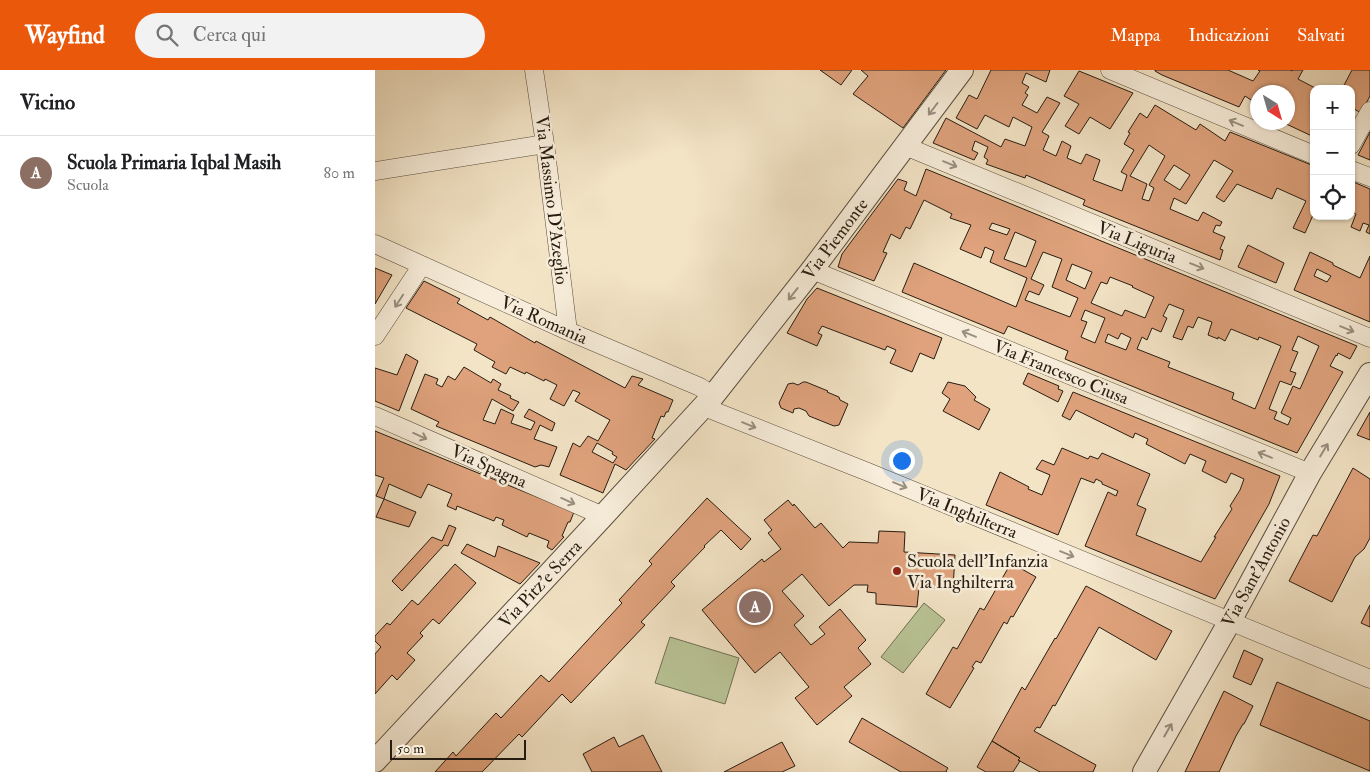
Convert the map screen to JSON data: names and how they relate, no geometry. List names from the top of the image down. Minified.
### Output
{"streets":{"street":["Via Massimo D'Azeglio","Via Piemonte","Via Liguria","Via Romania","Via Francesco Ciusa","Via Spagna","Via Inghilterra","Via Sant'Antonio","Via Pitz'e Serra"]},"crossings":[["Via Massimo D'Azeglio","Via Romania"],["Via Piemonte","Via Liguria"],["Via Piemonte","Via Romania"],["Via Piemonte","Via Francesco Ciusa"],["Via Piemonte","Via Inghilterra"],["Via Piemonte","Via Pitz'e Serra"],["Via Romania","Via Inghilterra"],["Via Romania","Via Pitz'e Serra"],["Via Francesco Ciusa","Via Sant'Antonio"],["Via Spagna","Via Pitz'e Serra"],["Via Inghilterra","Via Sant'Antonio"],["Via Inghilterra","Via Pitz'e Serra"]],"one_way":["Via Piemonte","Via Francesco Ciusa","Via Spagna","Via Inghilterra","Via Sant'Antonio"],"places":["Scuola dell'Infanzia Via Inghilterra"],"scale_bar":"50 m","north":"bottom right","page":{"header":"Wayfind","search":"Cerca qui","nav":["Mappa","Indicazioni","Salvati"],"heading":"Vicino","map_buttons":["+","−"],"list":[{"mark":"A","name":"Scuola Primaria Iqbal Masih","note":"Scuola","value":"80 m"}],"pins":"A","scale":"50 m"}}
